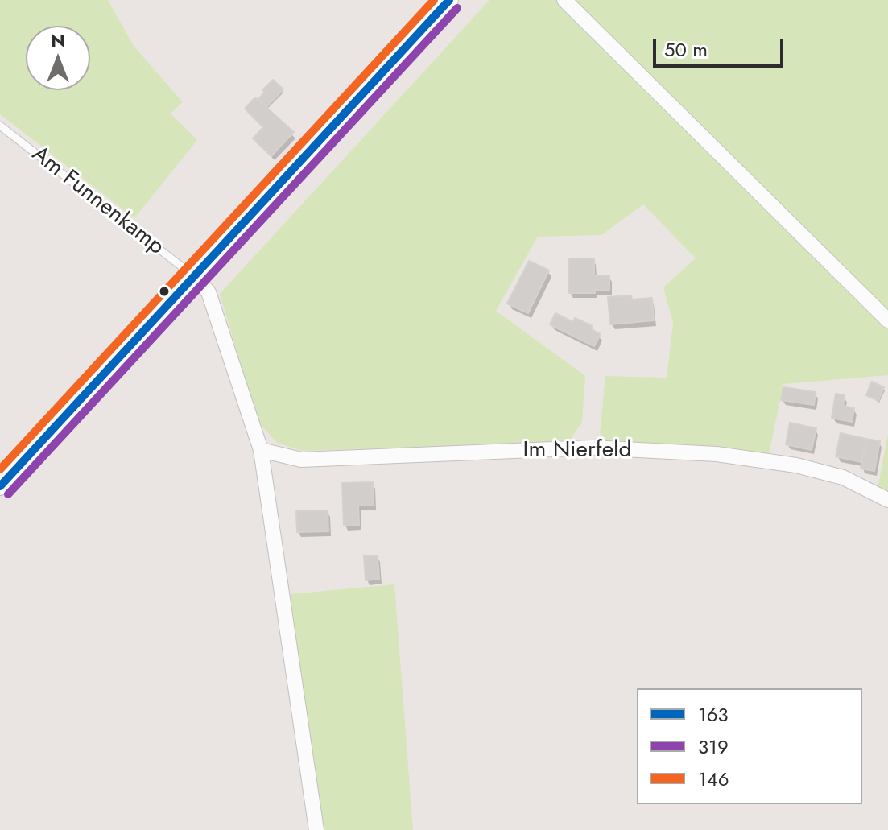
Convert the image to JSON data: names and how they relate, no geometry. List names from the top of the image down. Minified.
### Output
{"streets":{"street":["Im Nierfeld"],"lane":["Am Funnenkamp"]},"lines":["transit line 163","transit line 146","transit line 319"],"legend":["163","319","146"],"scale_bar":"50 m","north":"top"}
